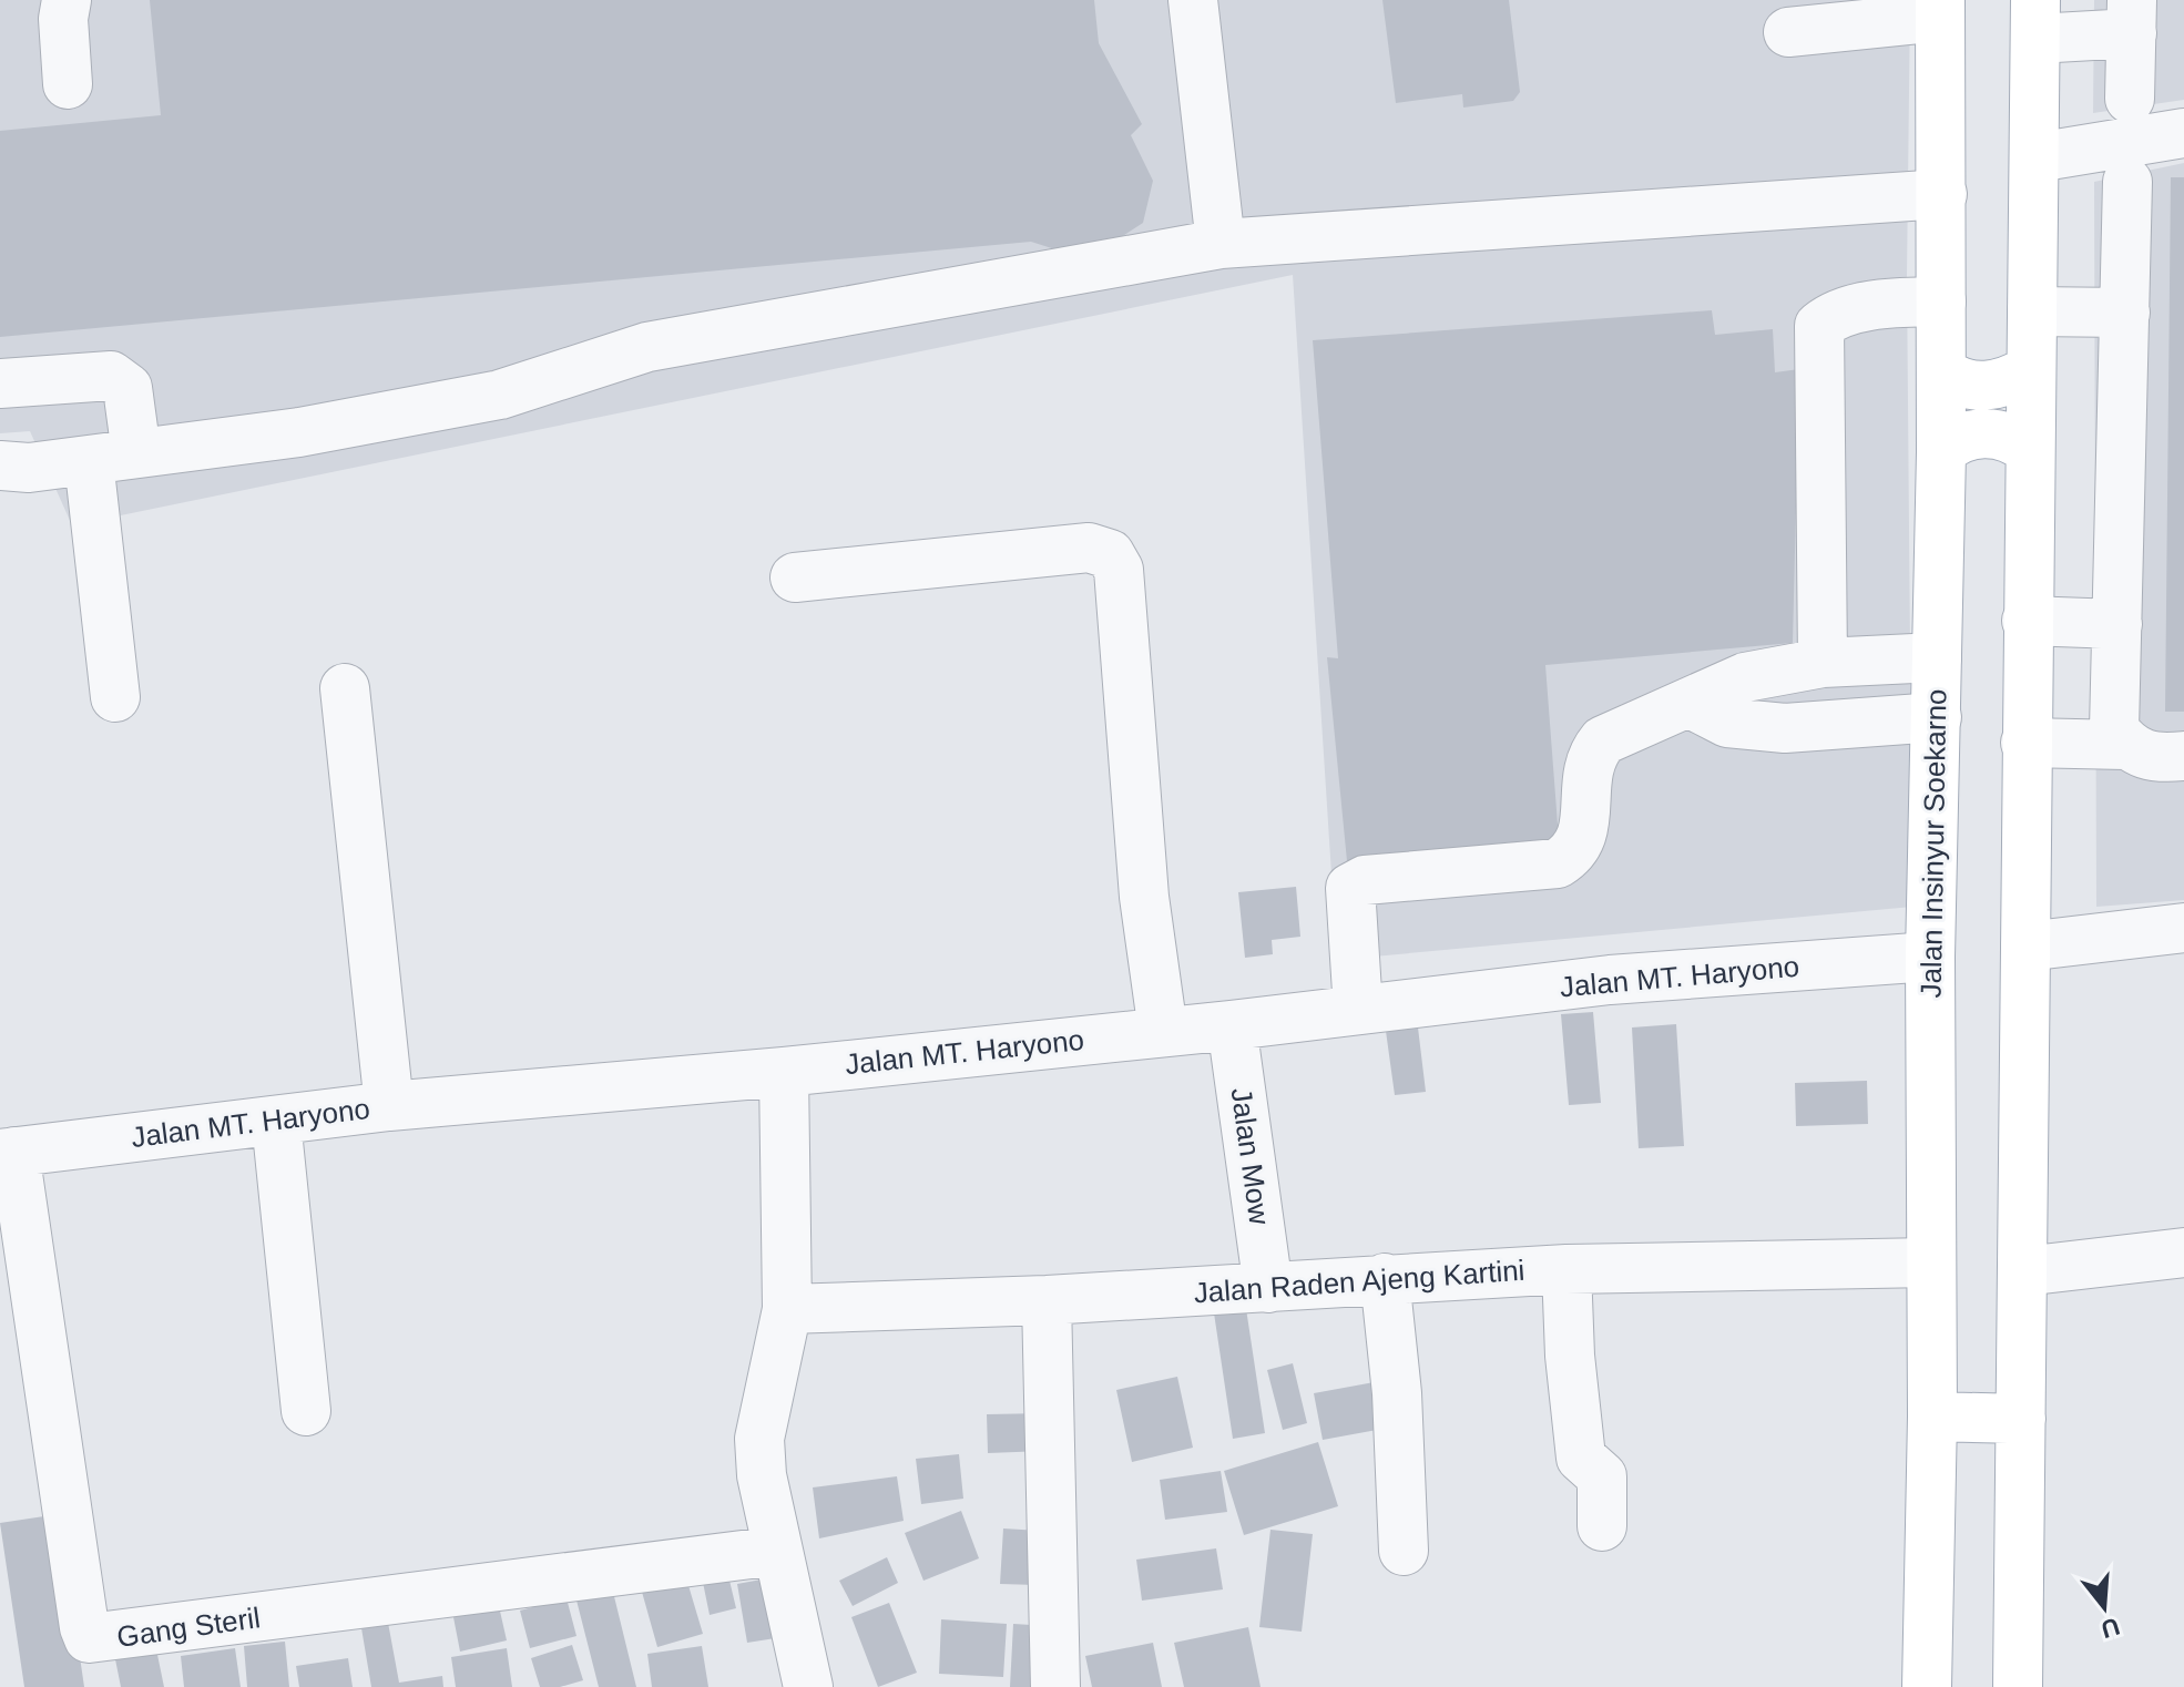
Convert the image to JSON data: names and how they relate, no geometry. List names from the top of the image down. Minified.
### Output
{"streets":{"main road":["Jalan Insinyur Soekarno"],"street":["Jalan MT. Haryono","Jalan Mow","Jalan Raden Ajeng Kartini","Gang Steril"]},"crossings":[["Jalan Insinyur Soekarno","Jalan MT. Haryono"],["Jalan Insinyur Soekarno","Jalan Raden Ajeng Kartini"],["Jalan MT. Haryono","Jalan Mow"],["Jalan MT. Haryono","Gang Steril"],["Jalan Mow","Jalan Raden Ajeng Kartini"]],"north":"bottom"}
